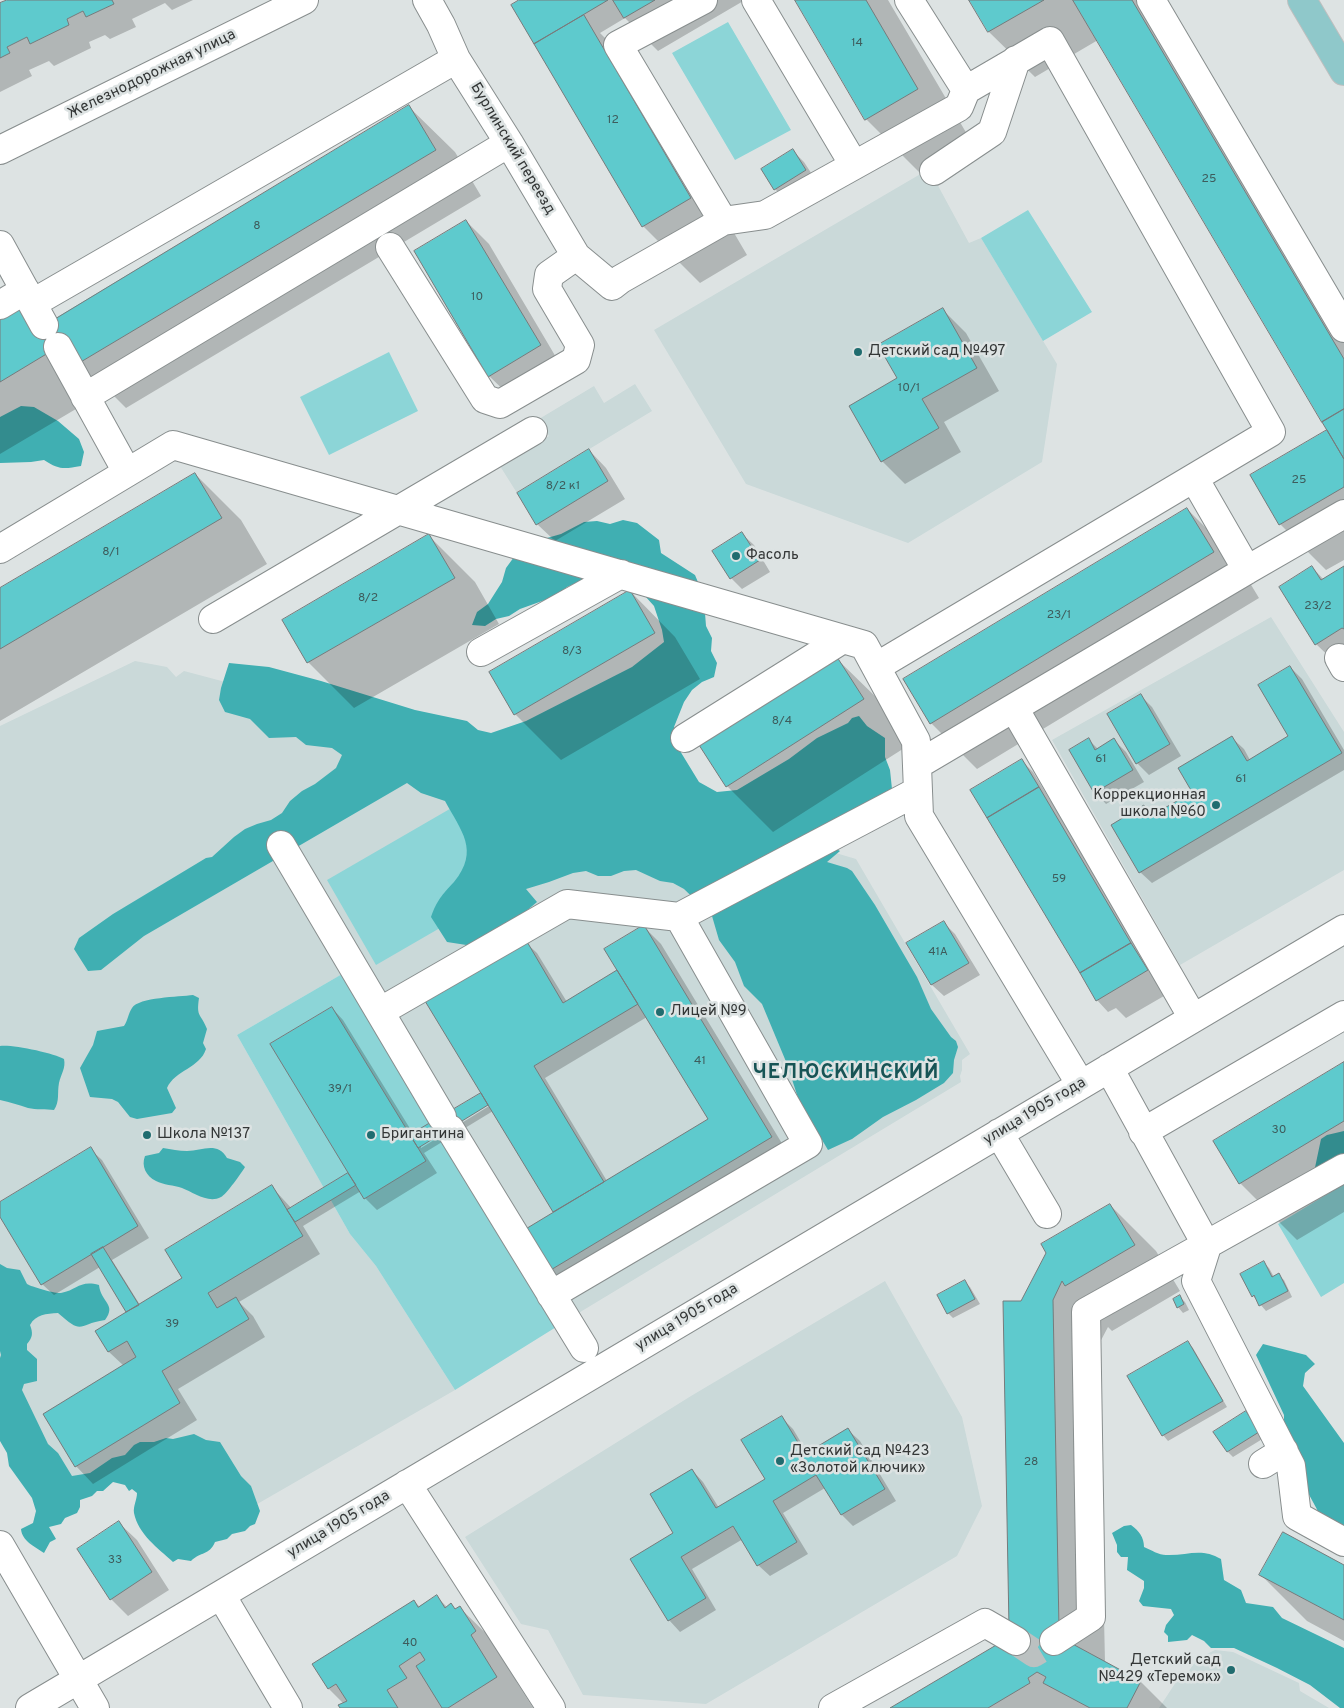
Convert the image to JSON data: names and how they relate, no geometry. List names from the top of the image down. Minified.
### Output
{"streets":{"street":["Железнодорожная улица","Бурлинский переезд","улица 1905 года"]},"districts":["ЧЕЛЮСКИНСКИЙ"],"places":["Детский сад №497","Фасоль","Коррекционная школа №60","Лицей №9","Школа №137","Бригантина","Детский сад №423 «Золотой ключик»","Детский сад №429 «Теремок»"],"house_numbers":["14","12","25","8","10","10/1","25","8/2 к1","8/1","8/2","23/2","23/1","8/3","8/4","61","61","59","41А","41","39/1","30","39","28","33","40"]}
